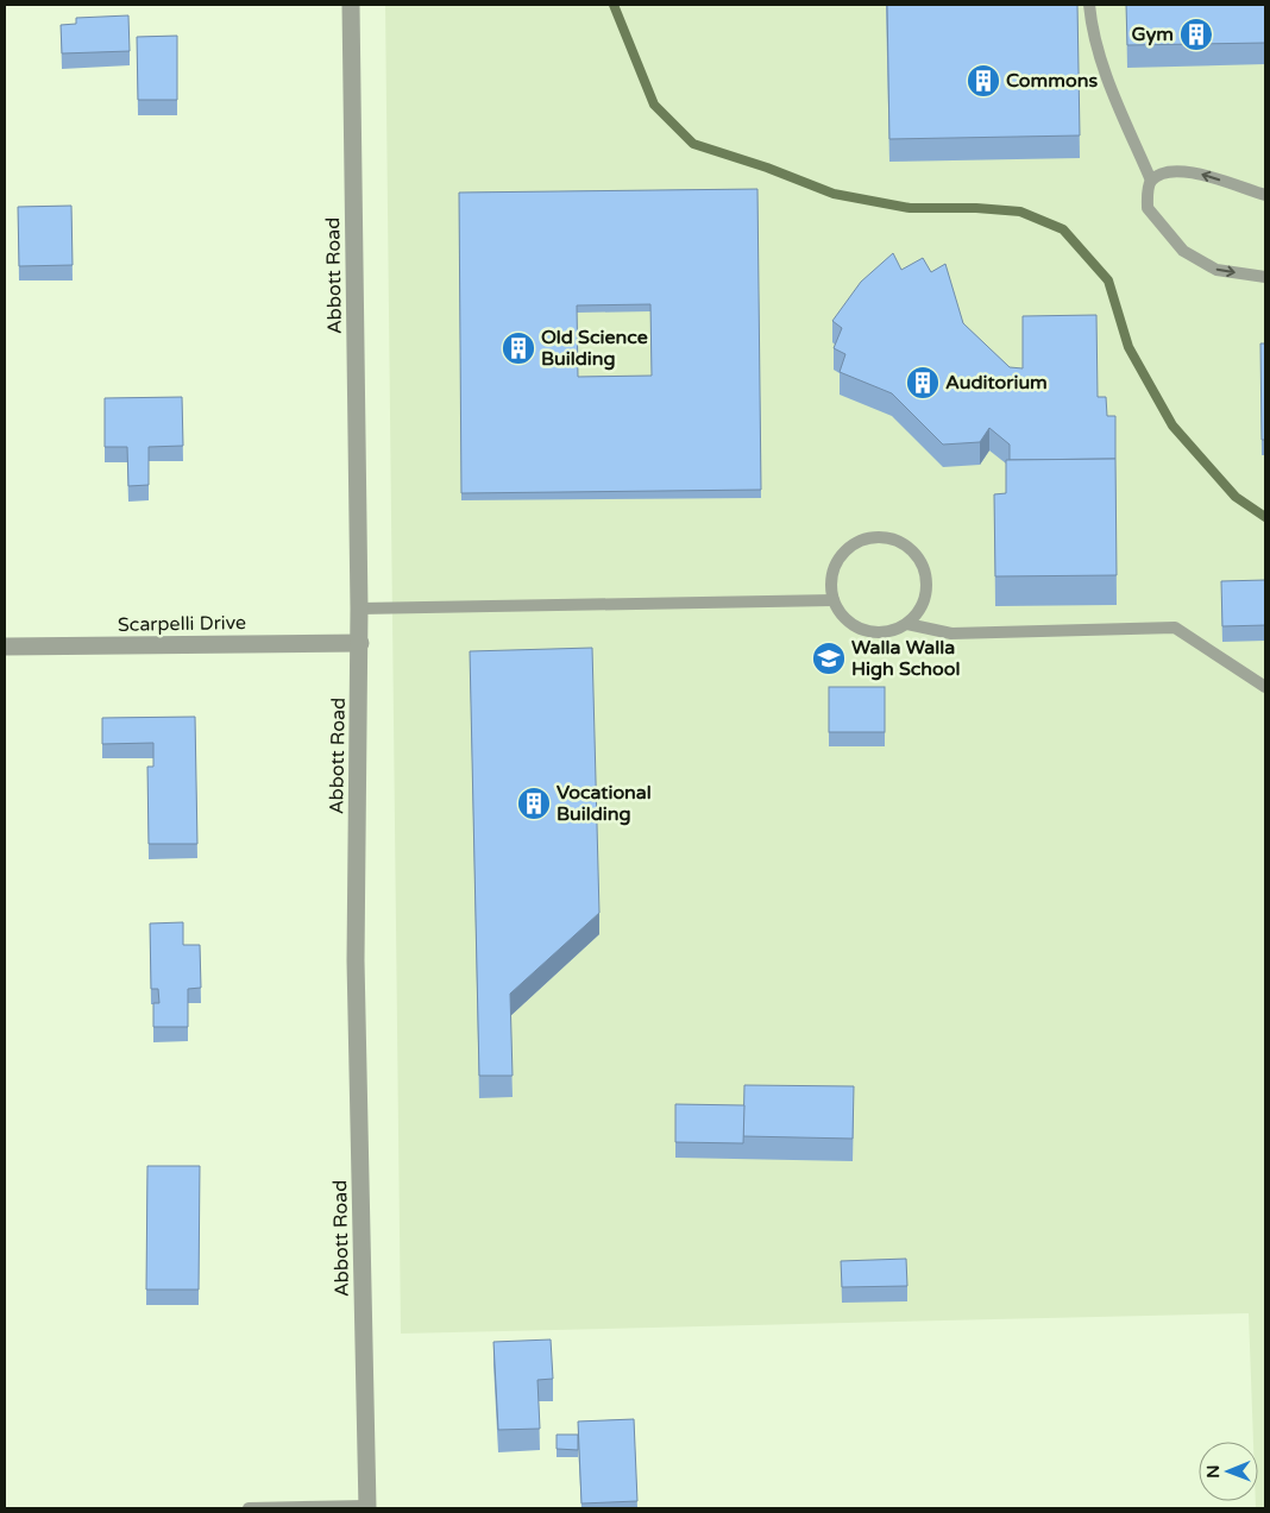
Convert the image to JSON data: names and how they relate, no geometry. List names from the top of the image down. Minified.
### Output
{"streets":{"street":["Abbott Road","Scarpelli Drive"]},"crossings":[["Abbott Road","Scarpelli Drive"]],"places":{"building":["Gym","Commons","Old Science Building","Auditorium","Vocational Building"],"school or university":["Walla Walla High School"]},"north":"left"}
